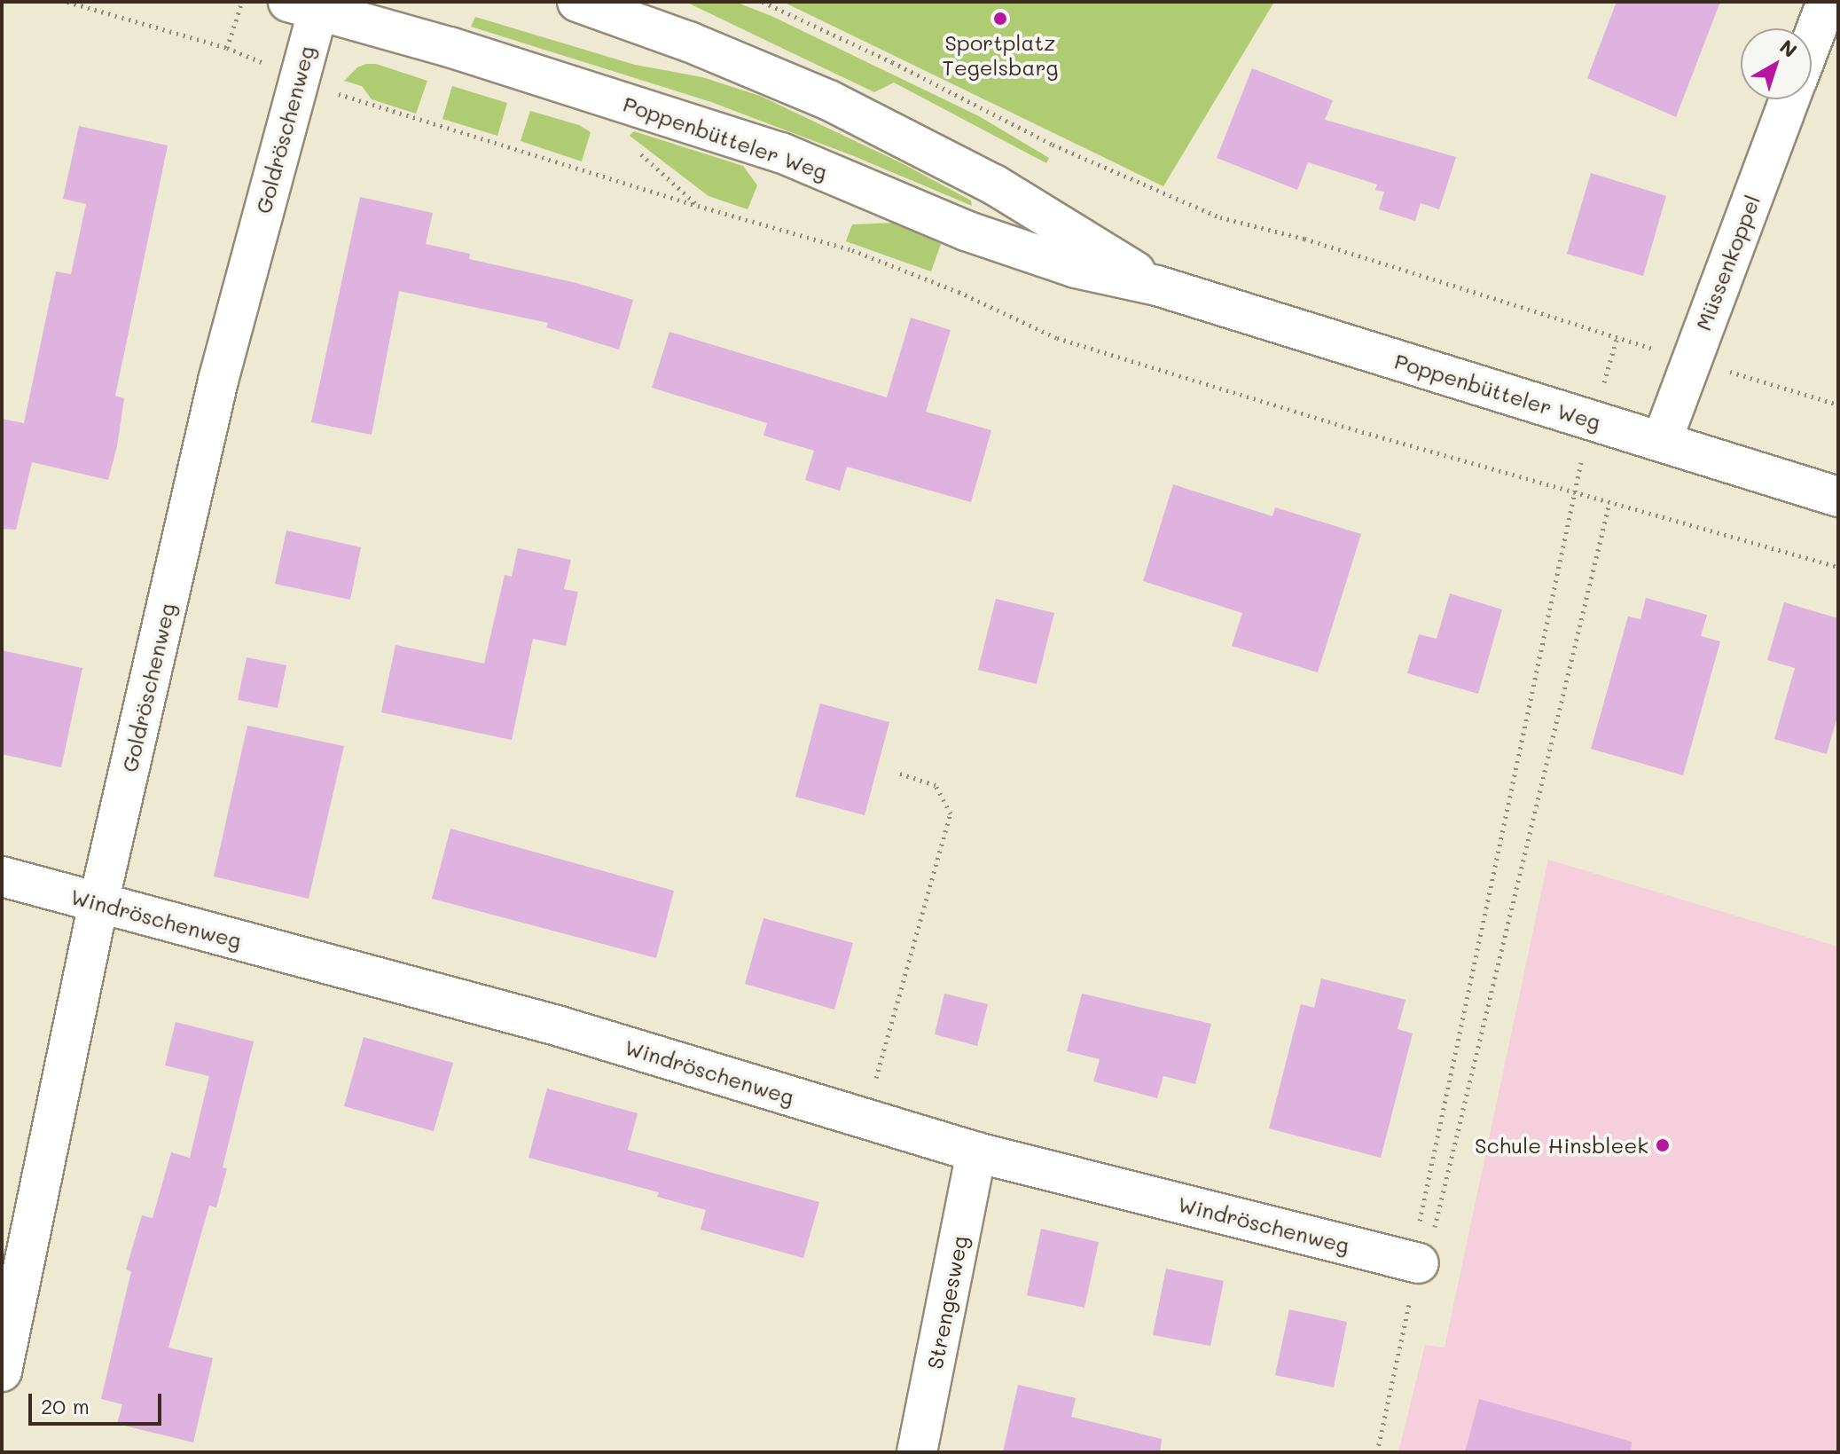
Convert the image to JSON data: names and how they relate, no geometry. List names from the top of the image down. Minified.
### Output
{"streets":{"street":["Goldröschenweg","Poppenbütteler Weg","Müssenkoppel","Windröschenweg","Strengesweg"]},"crossings":[["Goldröschenweg","Poppenbütteler Weg"],["Goldröschenweg","Windröschenweg"],["Poppenbütteler Weg","Müssenkoppel"],["Windröschenweg","Strengesweg"]],"places":["Sportplatz Tegelsbarg","Schule Hinsbleek"],"scale_bar":"20 m","north":"top right"}
